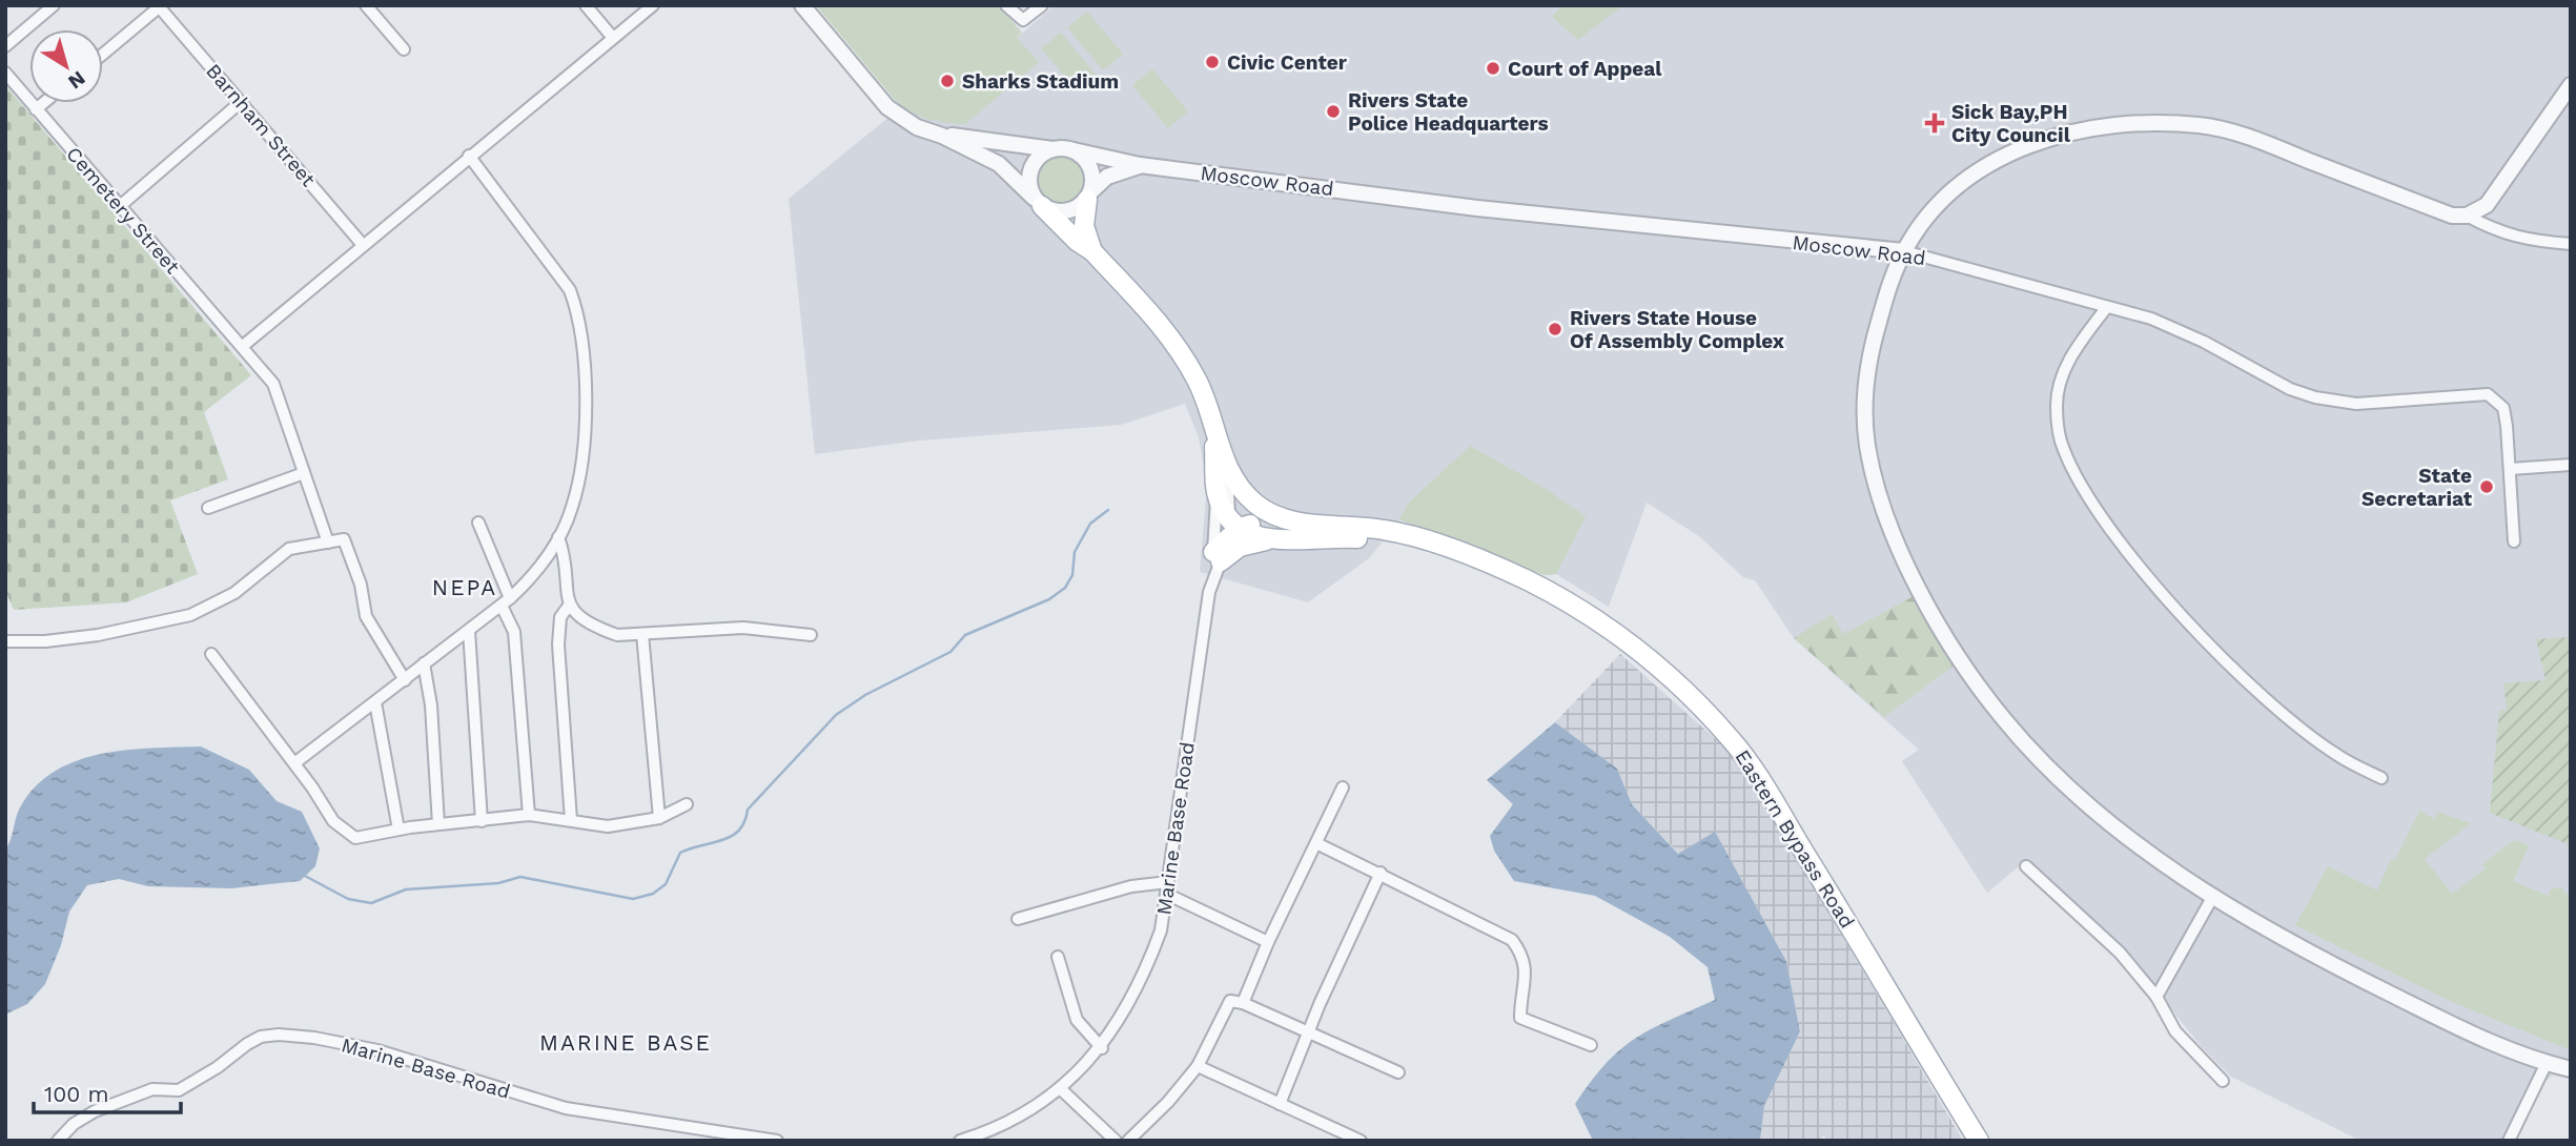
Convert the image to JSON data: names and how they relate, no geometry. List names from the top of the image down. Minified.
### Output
{"streets":{"main road":["Eastern Bypass Road"],"street":["Barnham Street","Moscow Road","Cemetery Street","Marine Base Road"]},"crossings":[["Marine Base Road","Eastern Bypass Road"]],"districts":["NEPA","MARINE BASE"],"places":{"other":["Civic Center","Court of Appeal","Sharks Stadium","Rivers State Police Headquarters","Rivers State House Of Assembly Complex","State Secretariat"],"health":["Sick Bay,PH City Council"]},"scale_bar":"100 m","north":"bottom right"}
